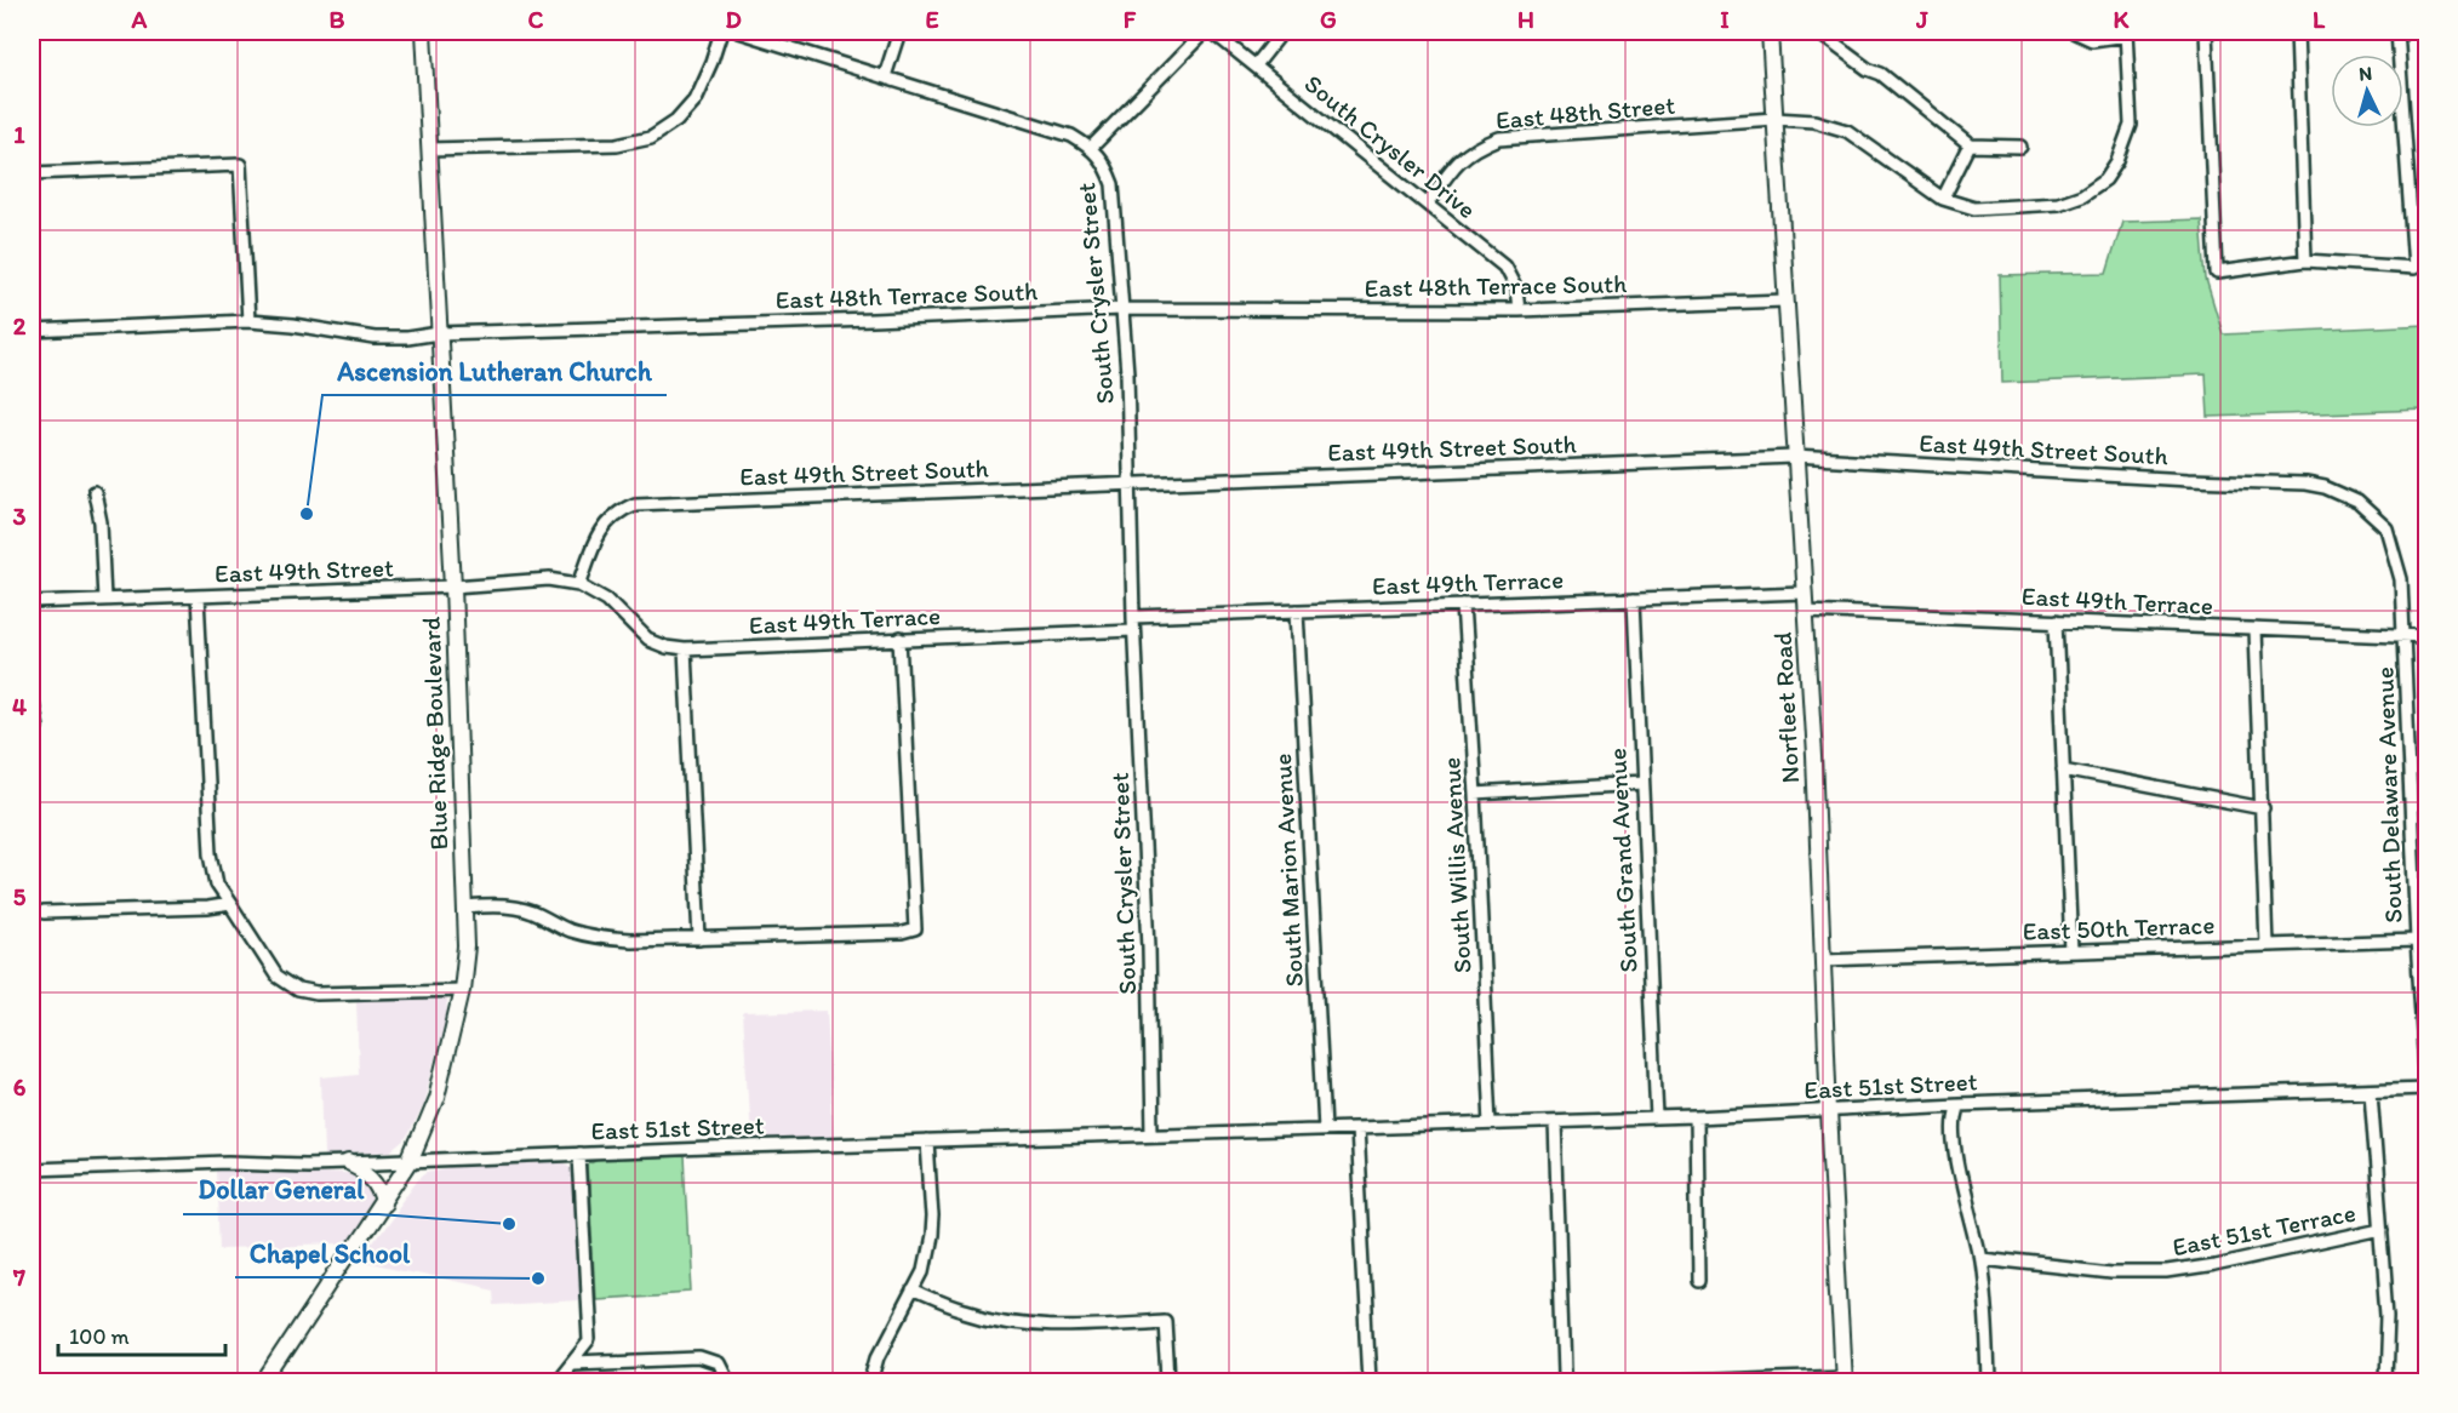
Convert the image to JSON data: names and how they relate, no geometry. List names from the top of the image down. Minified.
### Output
{"streets":{"street":["East 48th Street","South Crysler Drive","East 48th Terrace South","South Crysler Street","East 49th Street South","East 49th Street","East 49th Terrace","Norfleet Road","Blue Ridge Boulevard","South Delaware Avenue","South Grand Avenue","South Willis Avenue","South Marion Avenue","East 50th Terrace","East 51st Street","East 51st Terrace"]},"crossings":[["East 48th Street","South Crysler Drive"],["East 48th Street","Norfleet Road"],["South Crysler Drive","East 48th Terrace South"],["East 48th Terrace South","South Crysler Street"],["East 48th Terrace South","Norfleet Road"],["East 48th Terrace South","Blue Ridge Boulevard"],["South Crysler Street","East 49th Street South"],["South Crysler Street","East 49th Terrace"],["South Crysler Street","East 51st Street"],["East 49th Street South","East 49th Street"],["East 49th Street South","East 49th Terrace"],["East 49th Street South","Norfleet Road"],["East 49th Street South","South Delaware Avenue"],["East 49th Street","East 49th Terrace"],["East 49th Street","Blue Ridge Boulevard"],["East 49th Terrace","Norfleet Road"],["East 49th Terrace","South Delaware Avenue"],["East 49th Terrace","South Grand Avenue"],["East 49th Terrace","South Willis Avenue"],["East 49th Terrace","South Marion Avenue"],["Norfleet Road","East 50th Terrace"],["Norfleet Road","East 51st Street"],["Blue Ridge Boulevard","East 51st Street"],["South Delaware Avenue","East 50th Terrace"],["South Delaware Avenue","East 51st Street"],["South Grand Avenue","East 51st Street"],["South Willis Avenue","East 51st Street"],["South Marion Avenue","East 51st Street"]],"places":["Ascension Lutheran Church","Dollar General","Chapel School"],"scale_bar":"100 m","north":"top","grid":{"columns":["A","B","C","D","E","F","G","H","I","J","K","L"],"rows":["1","2","3","4","5","6","7"]}}
